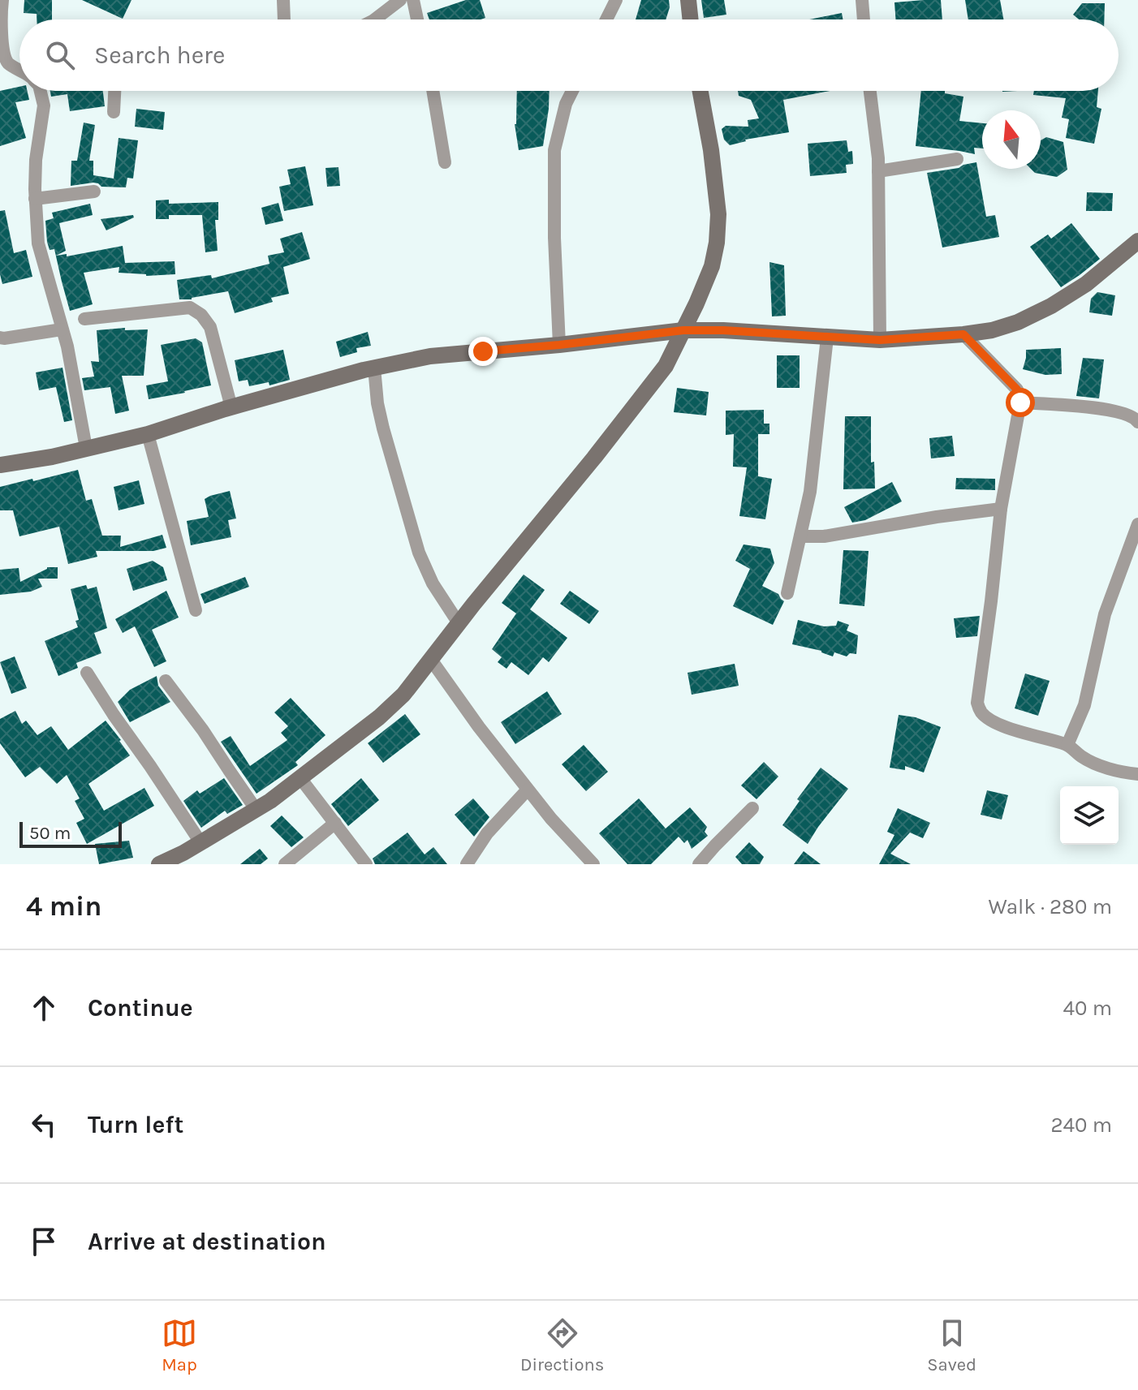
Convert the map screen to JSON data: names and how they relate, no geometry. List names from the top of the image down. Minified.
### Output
{"scale_bar":"50 m","north":"top","page":{"search":"Search here","scale":"50 m","heading":["4 min","Walk · 280 m"],"list":[["Continue","40 m"],["Turn left","240 m"],"Arrive at destination"],"nav":["Map","Directions","Saved"]}}
